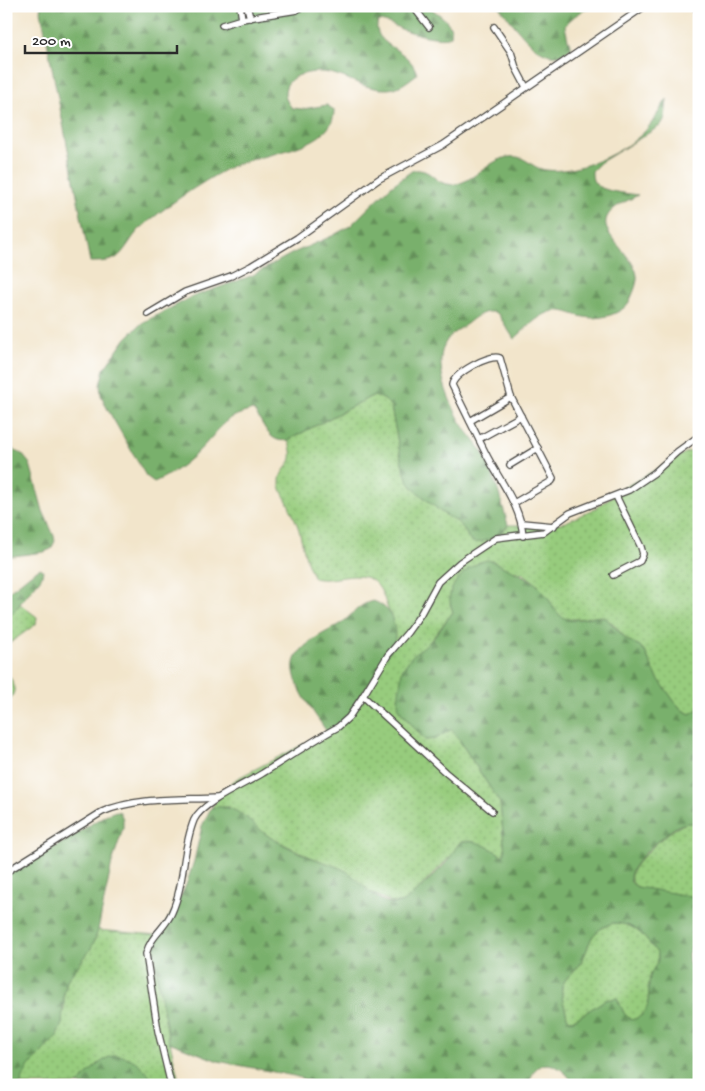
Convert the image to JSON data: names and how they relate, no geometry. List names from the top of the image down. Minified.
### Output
{"scale_bar":"200 m"}
